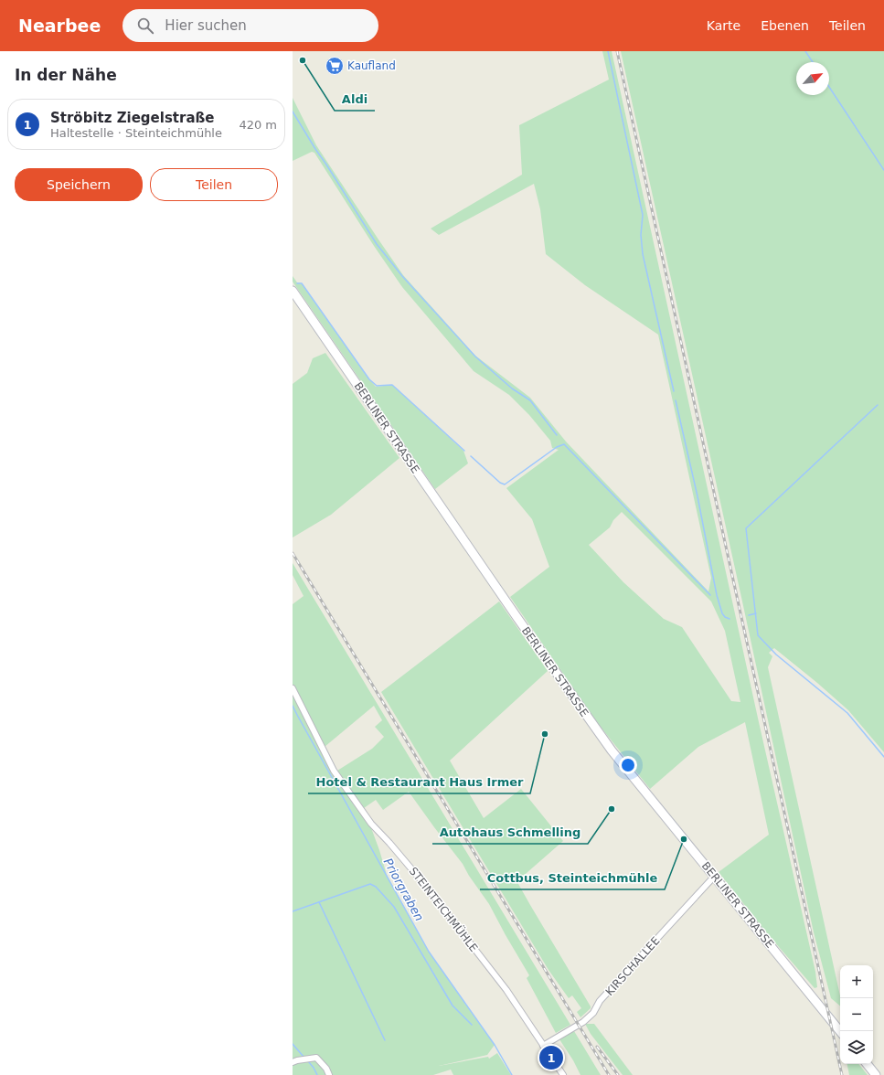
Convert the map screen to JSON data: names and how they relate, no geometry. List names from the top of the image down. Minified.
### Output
{"streets":{"main road":["BERLINER STRASSE"],"street":["STEINTEICHMÜHLE","KIRSCHALLEE"]},"crossings":[["BERLINER STRASSE","KIRSCHALLEE"],["STEINTEICHMÜHLE","KIRSCHALLEE"]],"water":["Priorgraben"],"places":{"other":["Aldi","Hotel & Restaurant Haus Irmer","Autohaus Schmelling","Cottbus, Steinteichmühle"],"supermarket":["Kaufland"]},"north":"top right","page":{"header":"Nearbee","search":"Hier suchen","nav":["Karte","Ebenen","Teilen"],"heading":"In der Nähe","list":[{"mark":"1","name":"Ströbitz Ziegelstraße","note":"Haltestelle · Steinteichmühle","value":"420 m"}],"buttons":["Speichern","Teilen"],"map_buttons":["+","−"],"pins":"1"}}
